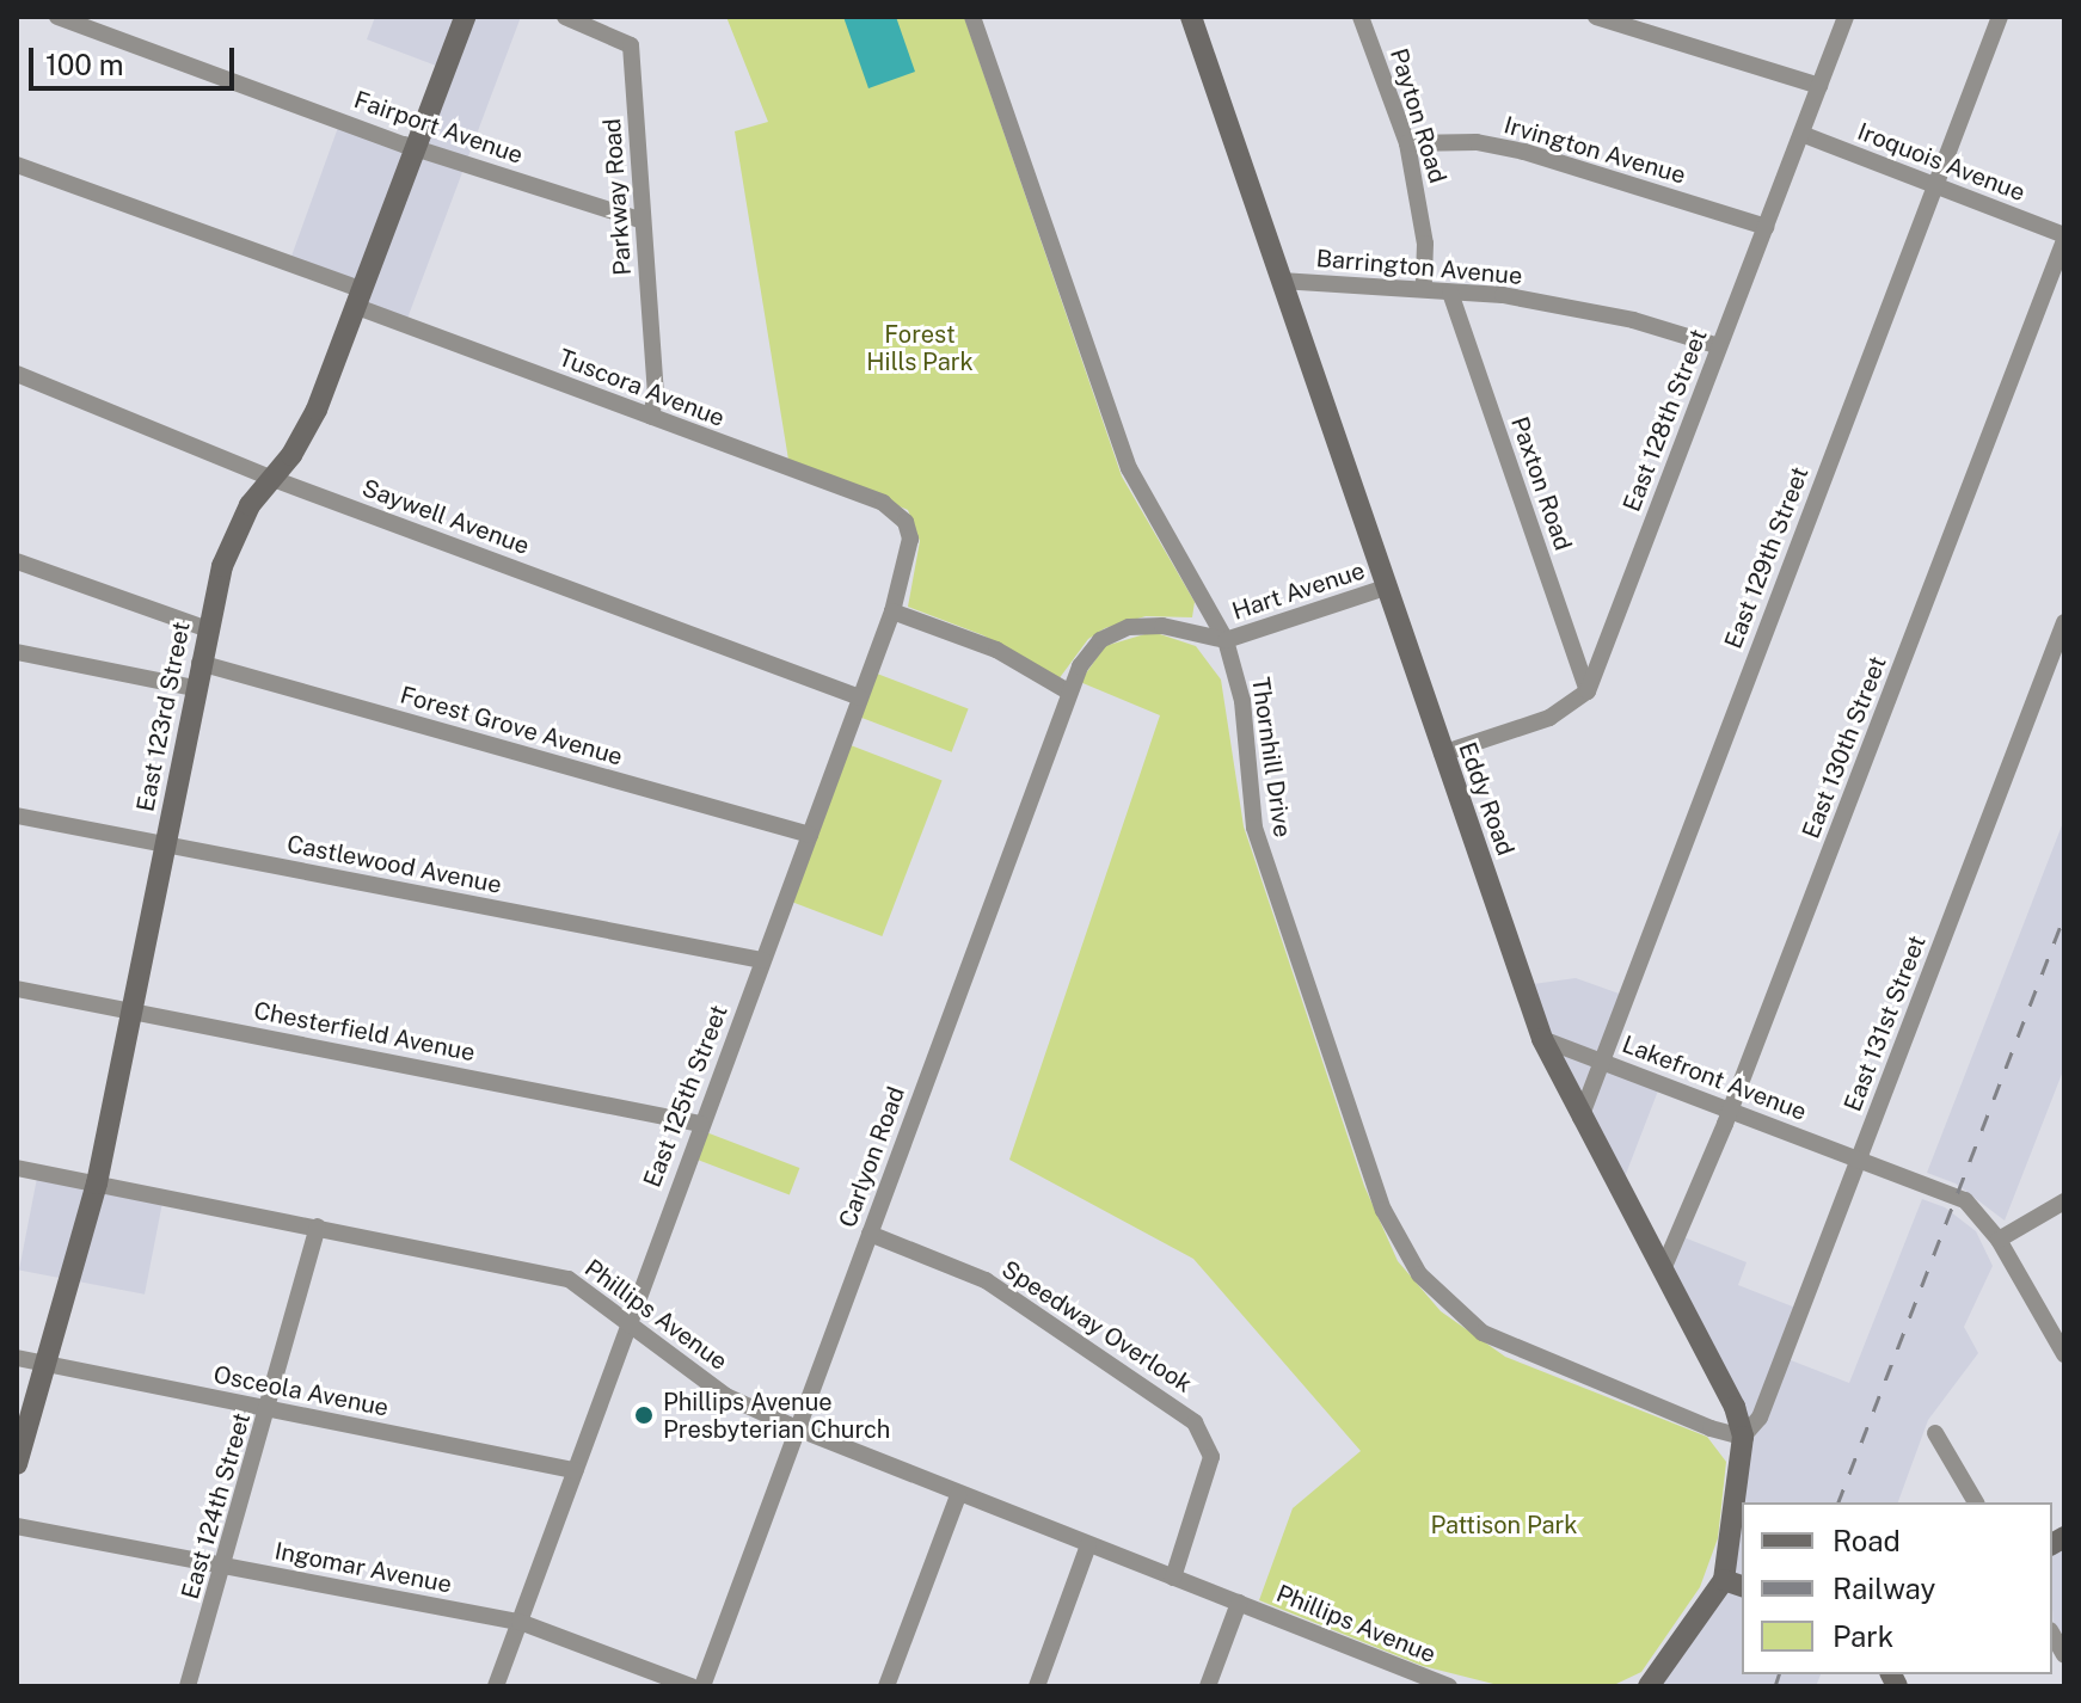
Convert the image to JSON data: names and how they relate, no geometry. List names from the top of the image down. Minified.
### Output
{"streets":{"street":["Payton Road","Fairport Avenue","Irvington Avenue","Iroquois Avenue","Parkway Road","Barrington Avenue","Tuscora Avenue","East 128th Street","Paxton Road","Saywell Avenue","East 129th Street","Hart Avenue","East 123rd Street","Forest Grove Avenue","East 130th Street","Thornhill Drive","Eddy Road","Castlewood Avenue","East 131st Street","Chesterfield Avenue","Lakefront Avenue","East 125th Street","Carlyon Road","Phillips Avenue","Speedway Overlook","Osceola Avenue","East 124th Street","Ingomar Avenue"]},"crossings":[["Payton Road","Irvington Avenue"],["Payton Road","Barrington Avenue"],["Fairport Avenue","Parkway Road"],["Fairport Avenue","East 123rd Street"],["Irvington Avenue","East 128th Street"],["Iroquois Avenue","East 128th Street"],["Iroquois Avenue","East 129th Street"],["Iroquois Avenue","East 130th Street"],["Parkway Road","Tuscora Avenue"],["Barrington Avenue","East 128th Street"],["Barrington Avenue","Paxton Road"],["Barrington Avenue","Eddy Road"],["Tuscora Avenue","East 123rd Street"],["Tuscora Avenue","East 125th Street"],["East 128th Street","Paxton Road"],["Saywell Avenue","East 123rd Street"],["Saywell Avenue","East 125th Street"],["East 129th Street","Eddy Road"],["East 129th Street","Lakefront Avenue"],["Hart Avenue","Thornhill Drive"],["Hart Avenue","Eddy Road"],["Hart Avenue","Carlyon Road"],["East 123rd Street","Forest Grove Avenue"],["East 123rd Street","Castlewood Avenue"],["East 123rd Street","Chesterfield Avenue"],["East 123rd Street","Phillips Avenue"],["East 123rd Street","Osceola Avenue"],["Forest Grove Avenue","East 125th Street"],["East 130th Street","Eddy Road"],["East 130th Street","Lakefront Avenue"],["Thornhill Drive","Eddy Road"],["Thornhill Drive","East 131st Street"],["Thornhill Drive","Carlyon Road"],["Eddy Road","East 131st Street"],["Eddy Road","Lakefront Avenue"],["Castlewood Avenue","East 125th Street"],["East 131st Street","Lakefront Avenue"],["Chesterfield Avenue","East 125th Street"],["East 125th Street","Phillips Avenue"],["East 125th Street","Osceola Avenue"],["East 125th Street","Ingomar Avenue"],["Carlyon Road","Phillips Avenue"],["Carlyon Road","Speedway Overlook"],["Phillips Avenue","Speedway Overlook"],["Phillips Avenue","East 124th Street"],["Osceola Avenue","East 124th Street"],["East 124th Street","Ingomar Avenue"]],"parks":["Forest Hills Park","Pattison Park"],"places":["Phillips Avenue Presbyterian Church"],"legend":["Road","Railway","Park"],"scale_bar":"100 m"}
